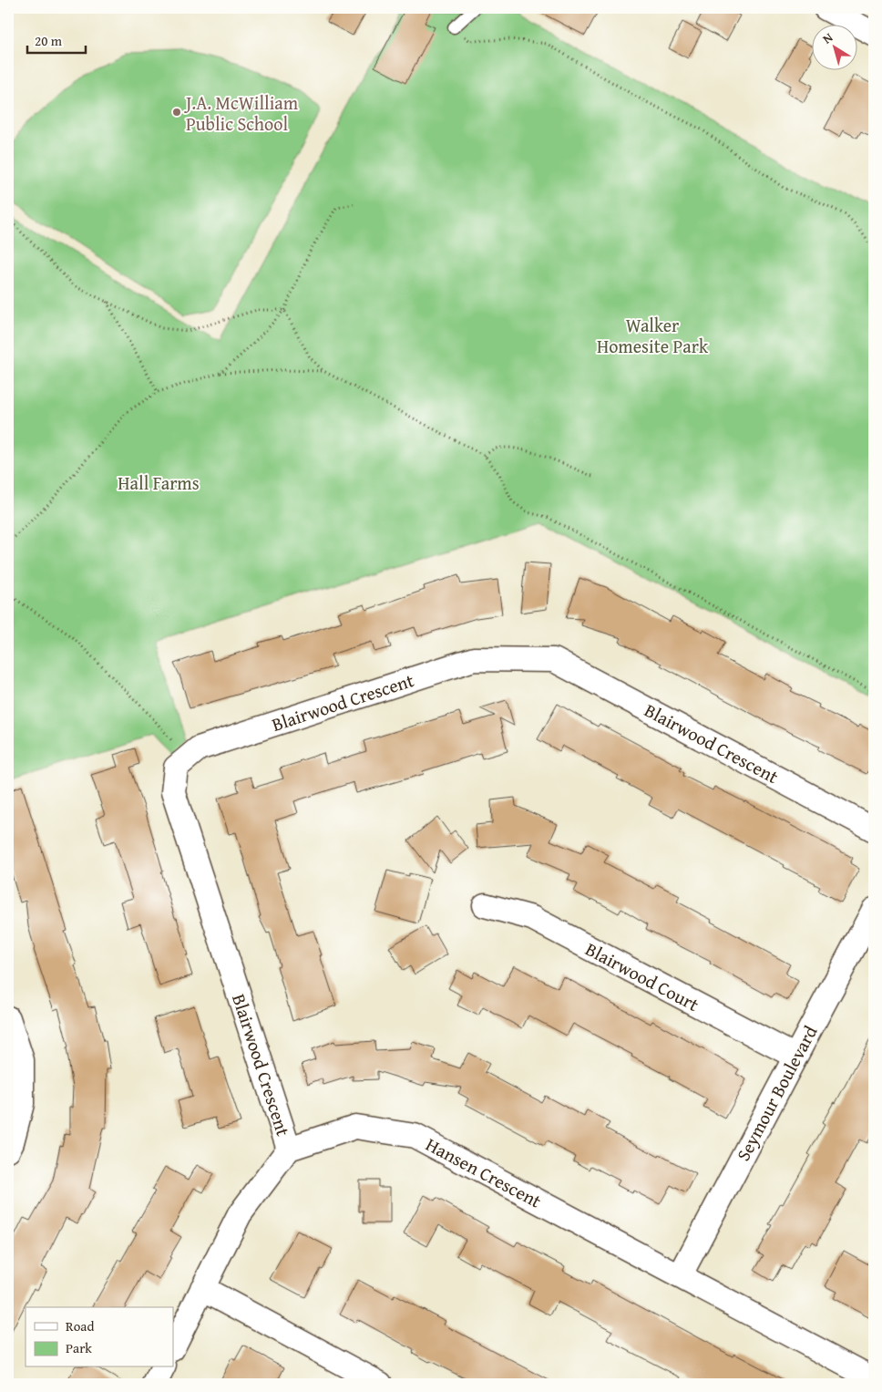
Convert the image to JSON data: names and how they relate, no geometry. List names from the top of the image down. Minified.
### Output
{"streets":{"street":["Blairwood Crescent","Blairwood Court","Seymour Boulevard","Hansen Crescent"]},"crossings":[["Blairwood Crescent","Hansen Crescent"],["Blairwood Court","Seymour Boulevard"],["Seymour Boulevard","Hansen Crescent"]],"parks":["Walker Homesite Park","Hall Farms"],"places":["J.A. McWilliam Public School"],"legend":["Road","Park"],"scale_bar":"20 m","north":"top left"}
